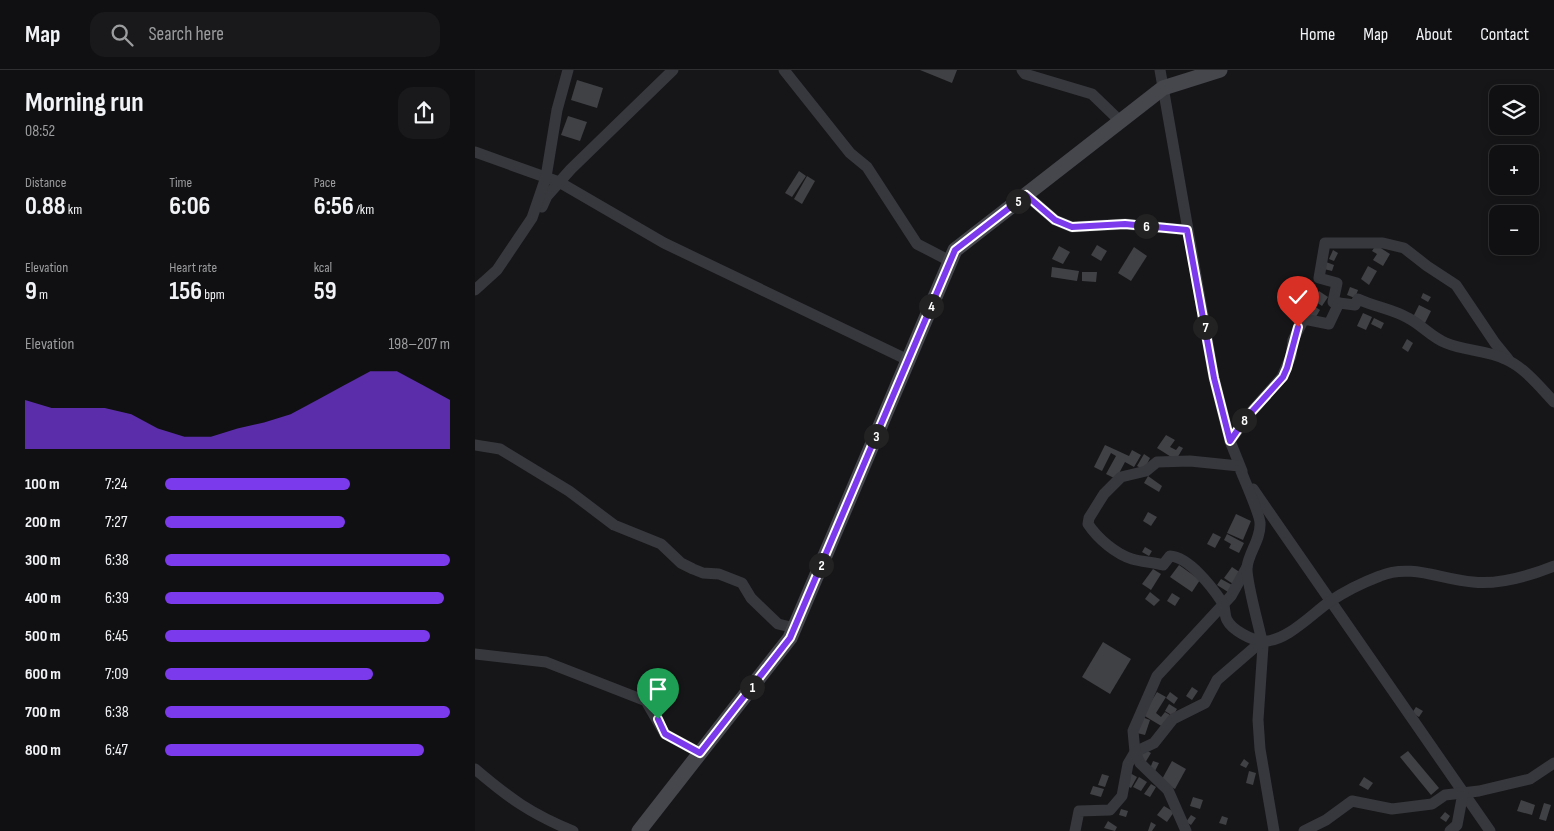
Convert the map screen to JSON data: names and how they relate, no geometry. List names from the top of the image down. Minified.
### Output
{"page":{"header":"Map","search":"Search here","nav":["Home","Map","About","Contact"],"heading":["Morning run","08:52"],"map_buttons":["+","−"],"stats":[["Distance","0.88 km"],["Time","6:06"],["Pace","6:56 /km"],["Elevation","9 m"],["Heart rate","156 bpm"],["kcal","59"]],"pins":["5","6","4","7","8","3","2","1"],"chart":["Elevation","198–207 m"],"list":[{"name":"100 m","note":"7:24"},{"name":"200 m","note":"7:27"},{"name":"300 m","note":"6:38"},{"name":"400 m","note":"6:39"},{"name":"500 m","note":"6:45"},{"name":"600 m","note":"7:09"},{"name":"700 m","note":"6:38"},{"name":"800 m","note":"6:47"}]}}
